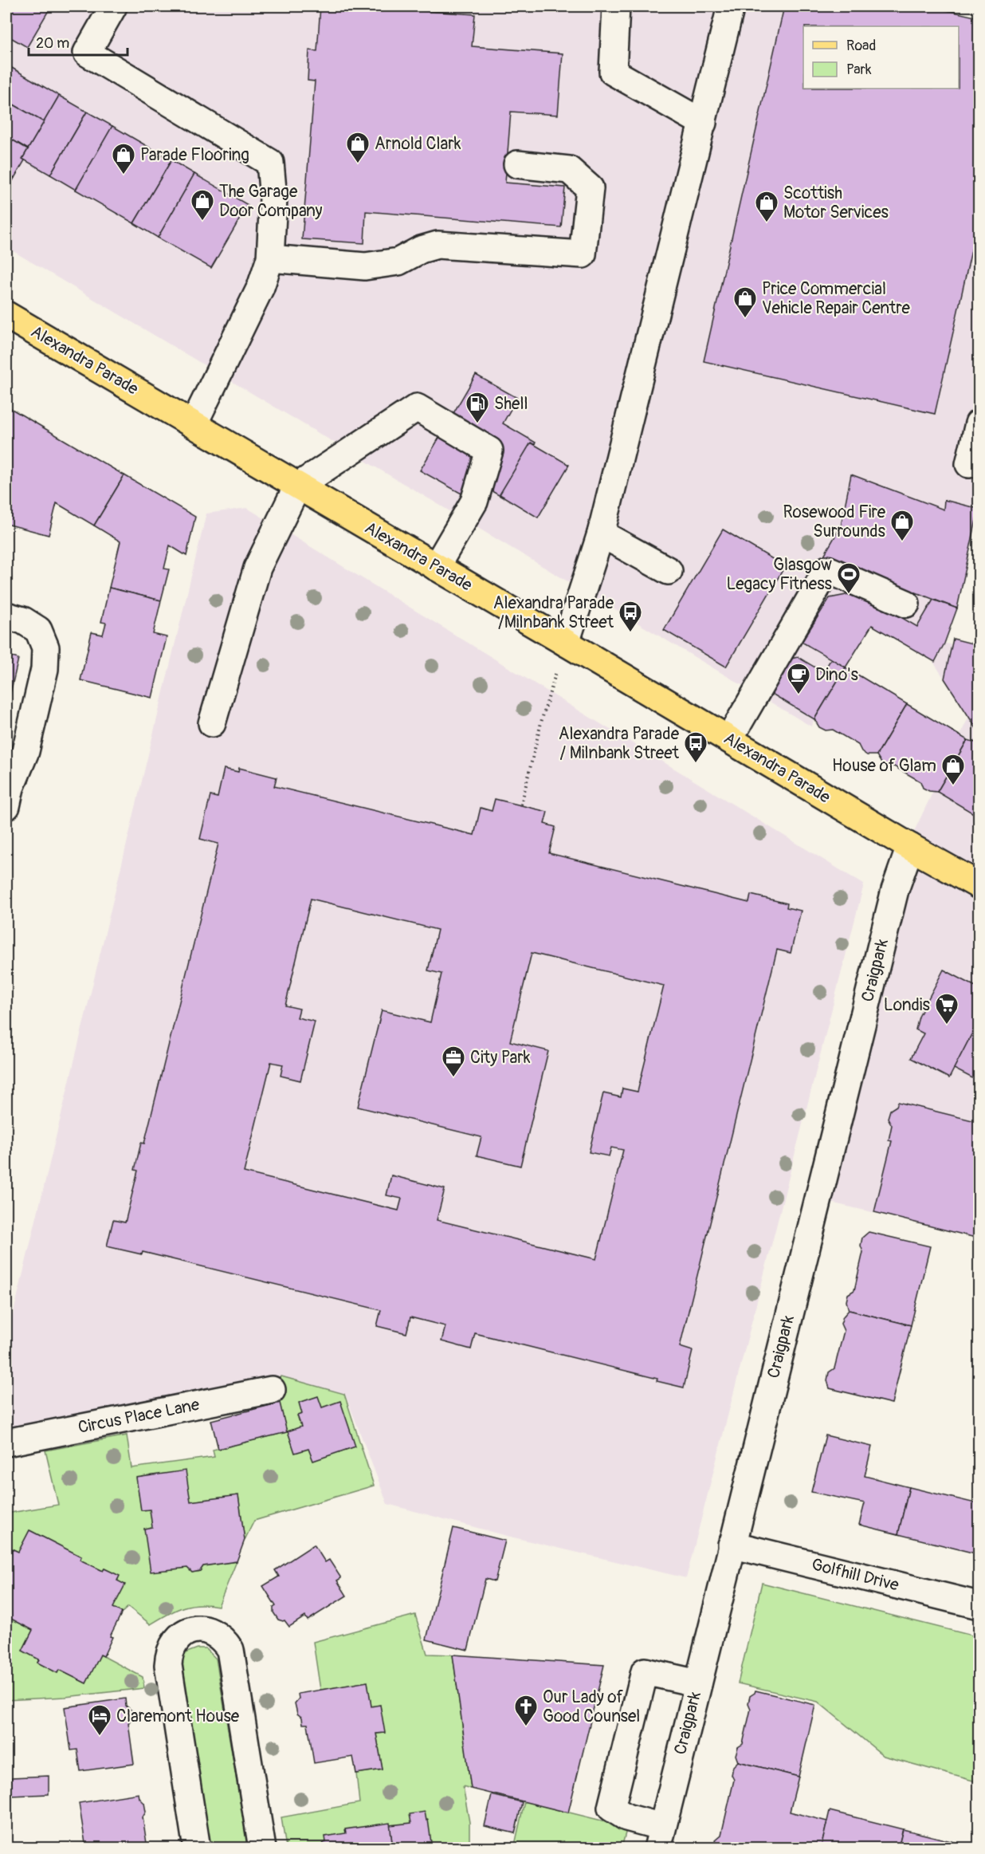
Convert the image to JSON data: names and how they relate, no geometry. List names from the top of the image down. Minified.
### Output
{"streets":{"main road":["Alexandra Parade"],"street":["Craigpark","Circus Place Lane","Golfhill Drive"]},"crossings":[["Alexandra Parade","Craigpark"],["Craigpark","Golfhill Drive"]],"places":{"shop":["Arnold Clark","Parade Flooring","The Garage Door Company","Scottish Motor Services","Price Commercial Vehicle Repair Centre","Rosewood Fire Surrounds","House of Glam"],"fuel station":["Shell"],"sports":["Glasgow Legacy Fitness"],"bus stop":["Alexandra Parade /Milnbank Street","Alexandra Parade / Milnbank Street"],"cafe":["Dino's"],"supermarket":["Londis"],"office":["City Park"],"church":["Our Lady of Good Counsel"],"hotel":["Claremont House"]},"legend":["Road","Park"],"scale_bar":"20 m"}
